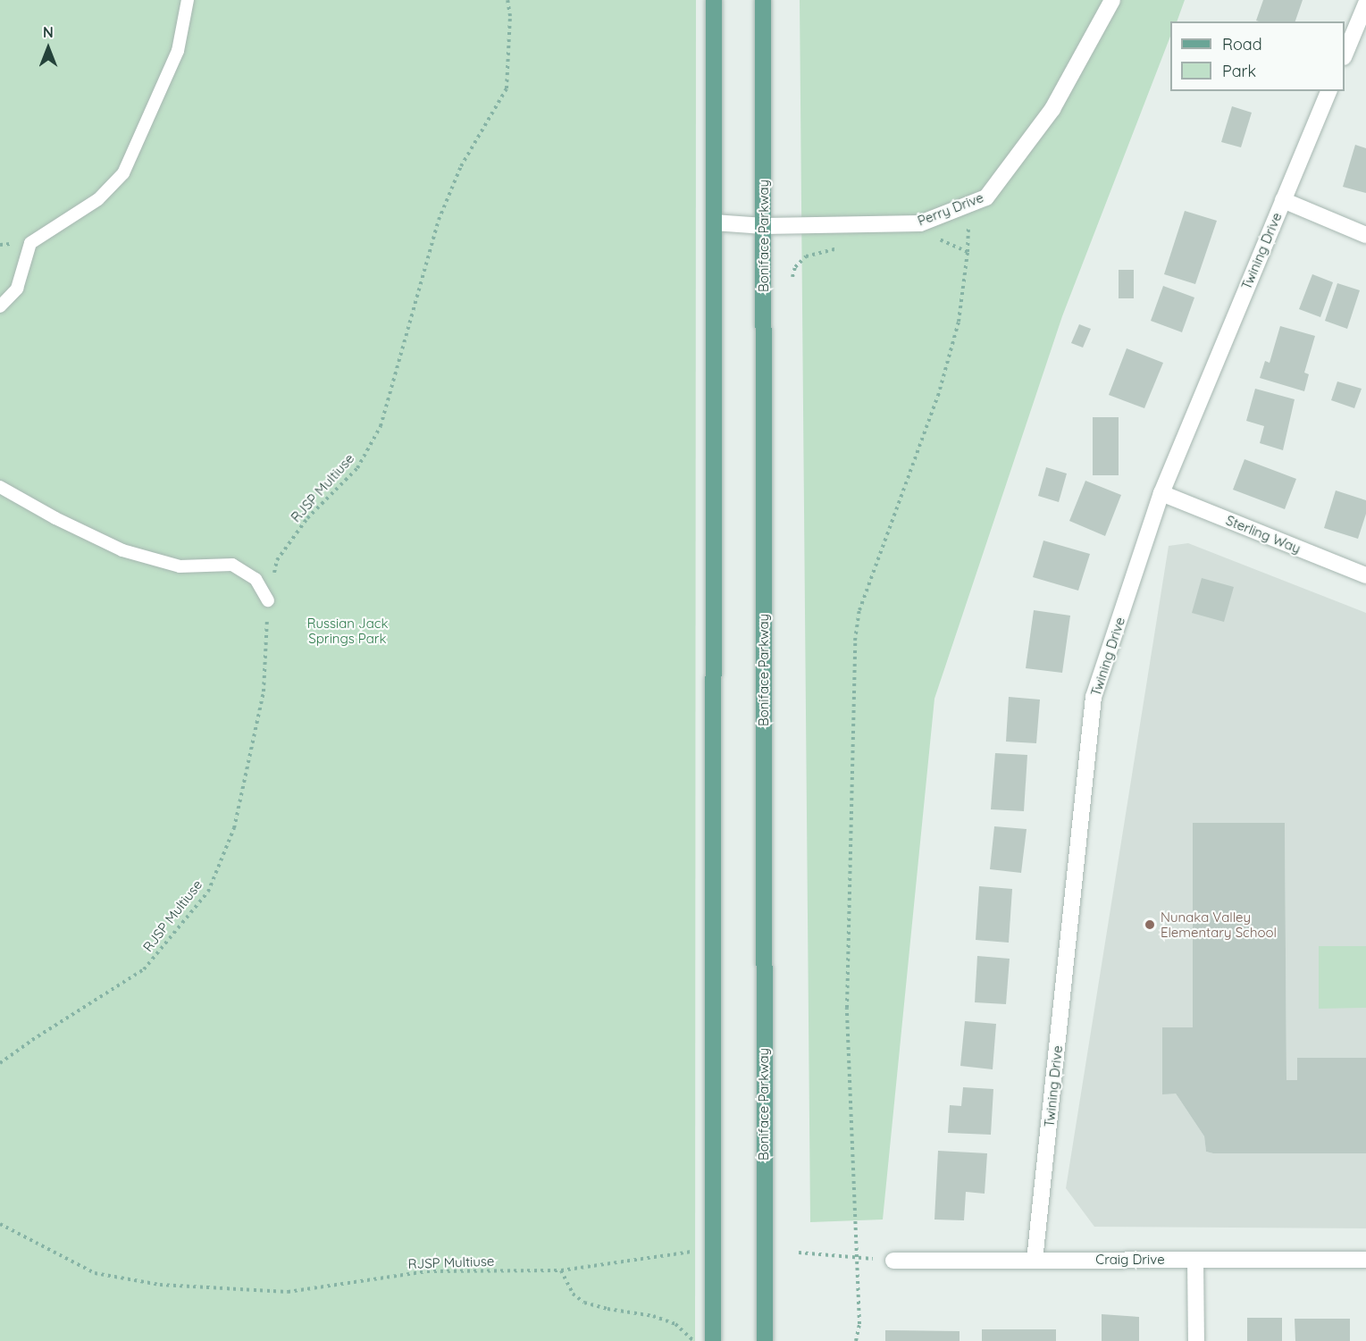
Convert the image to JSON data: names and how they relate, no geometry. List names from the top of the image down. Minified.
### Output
{"streets":{"main road":["Boniface Parkway"],"street":["Perry Drive","Twining Drive","Sterling Way","Craig Drive"],"path":["RJSP Multiuse"]},"crossings":[["Perry Drive","Boniface Parkway"],["Twining Drive","Sterling Way"],["Twining Drive","Craig Drive"]],"parks":["Russian Jack Springs Park"],"places":["Nunaka Valley Elementary School"],"legend":["Road","Park"],"north":"top"}
